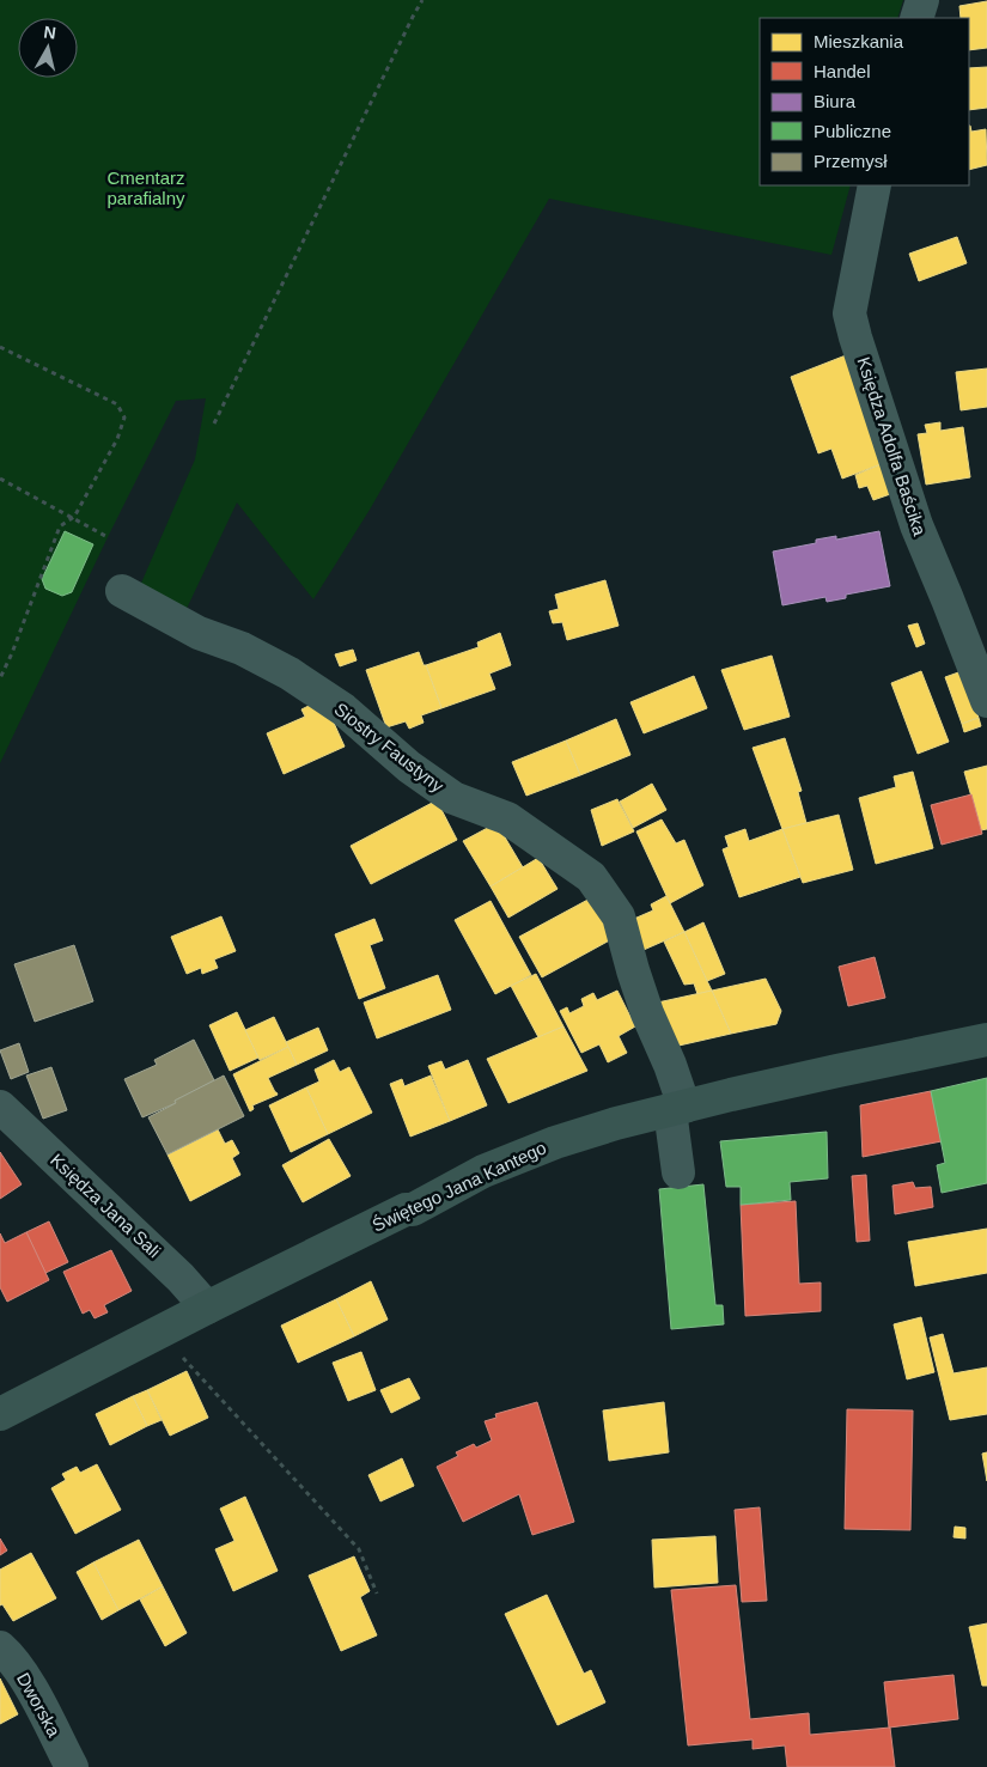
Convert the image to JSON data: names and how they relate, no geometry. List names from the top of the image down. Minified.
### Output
{"streets":{"main road":["Świętego Jana Kantego"],"street":["Księdza Adolfa Baścika","Siostry Faustyny","Księdza Jana Sali","Dworska"]},"crossings":[["Siostry Faustyny","Świętego Jana Kantego"],["Świętego Jana Kantego","Księdza Jana Sali"]],"parks":["Cmentarz parafialny"],"legend":["Mieszkania","Handel","Biura","Publiczne","Przemysł"],"north":"top"}
